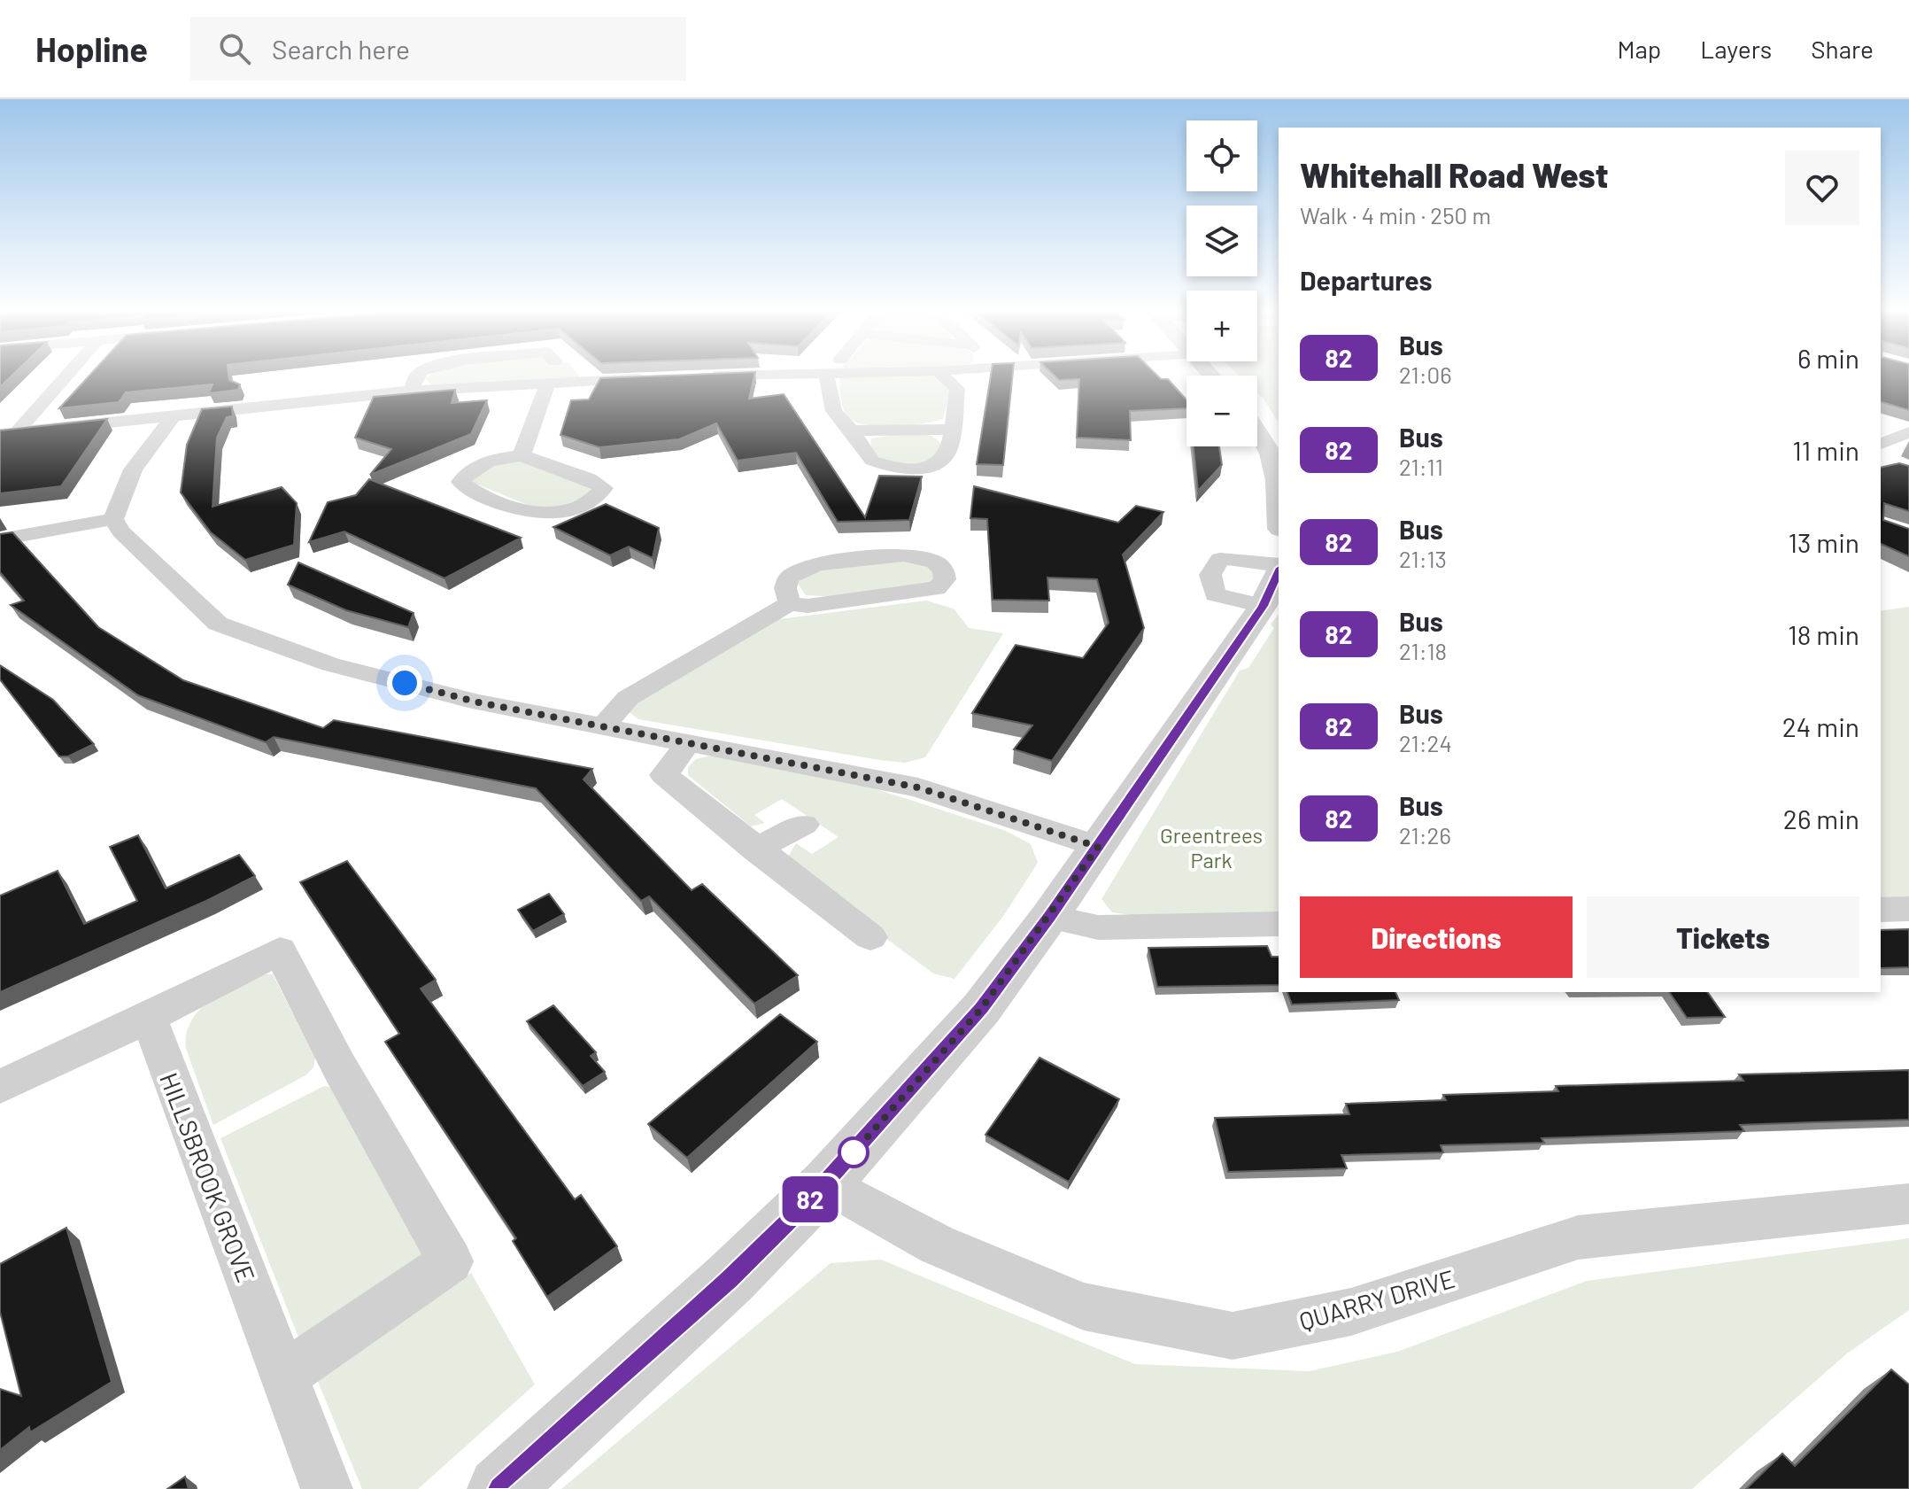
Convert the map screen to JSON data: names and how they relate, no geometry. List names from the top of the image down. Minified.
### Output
{"streets":{"street":["HILLSBROOK GROVE","QUARRY DRIVE"]},"parks":["Greentrees Park"],"lines":["bus line 82"],"page":{"header":"Hopline","search":"Search here","nav":["Map","Layers","Share"],"on_map":"82","map_buttons":["+","−"],"heading":[["Whitehall Road West","Walk · 4 min · 250 m"],"Departures"],"list":[{"mark":"82","name":"Bus","note":"21:06","value":"6 min"},{"mark":"82","name":"Bus","note":"21:11","value":"11 min"},{"mark":"82","name":"Bus","note":"21:13","value":"13 min"},{"mark":"82","name":"Bus","note":"21:18","value":"18 min"},{"mark":"82","name":"Bus","note":"21:24","value":"24 min"},{"mark":"82","name":"Bus","note":"21:26","value":"26 min"}],"buttons":["Directions","Tickets"]}}
